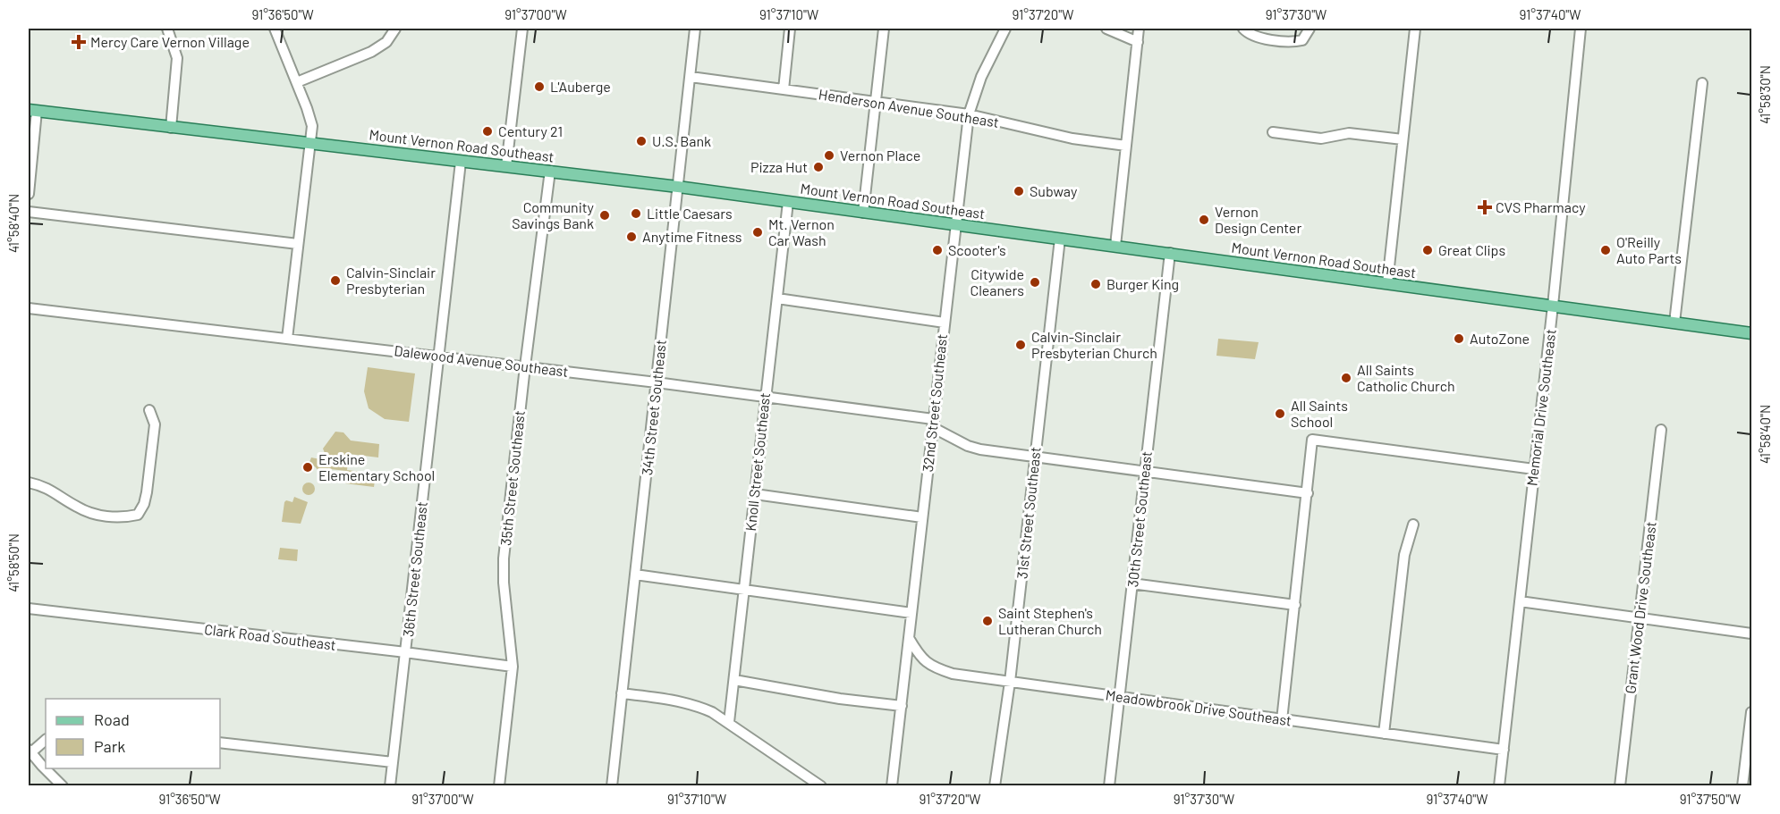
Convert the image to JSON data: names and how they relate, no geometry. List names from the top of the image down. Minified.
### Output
{"streets":{"main road":["Mount Vernon Road Southeast"],"street":["Henderson Avenue Southeast","Dalewood Avenue Southeast","32nd Street Southeast","34th Street Southeast","Memorial Drive Southeast","Knoll Street Southeast","35th Street Southeast","31st Street Southeast","30th Street Southeast","36th Street Southeast","Grant Wood Drive Southeast","Clark Road Southeast","Meadowbrook Drive Southeast"]},"crossings":[["Henderson Avenue Southeast","32nd Street Southeast"],["Henderson Avenue Southeast","34th Street Southeast"],["Mount Vernon Road Southeast","32nd Street Southeast"],["Mount Vernon Road Southeast","34th Street Southeast"],["Mount Vernon Road Southeast","Memorial Drive Southeast"],["Mount Vernon Road Southeast","Knoll Street Southeast"],["Mount Vernon Road Southeast","35th Street Southeast"],["Mount Vernon Road Southeast","31st Street Southeast"],["Mount Vernon Road Southeast","30th Street Southeast"],["Mount Vernon Road Southeast","36th Street Southeast"],["Dalewood Avenue Southeast","32nd Street Southeast"],["Dalewood Avenue Southeast","34th Street Southeast"],["Dalewood Avenue Southeast","Knoll Street Southeast"],["Dalewood Avenue Southeast","35th Street Southeast"],["Dalewood Avenue Southeast","31st Street Southeast"],["Dalewood Avenue Southeast","30th Street Southeast"],["Dalewood Avenue Southeast","36th Street Southeast"],["32nd Street Southeast","Meadowbrook Drive Southeast"],["Memorial Drive Southeast","Meadowbrook Drive Southeast"],["35th Street Southeast","Clark Road Southeast"],["31st Street Southeast","Meadowbrook Drive Southeast"],["30th Street Southeast","Meadowbrook Drive Southeast"],["36th Street Southeast","Clark Road Southeast"]],"places":{"health":["Mercy Care Vernon Village","CVS Pharmacy"],"other":["L'Auberge","Century 21","U.S. Bank","Vernon Place","Pizza Hut","Subway","Little Caesars","Community Savings Bank","Vernon Design Center","Mt. Vernon Car Wash","Anytime Fitness","Scooter's","Great Clips","O'Reilly Auto Parts","Calvin-Sinclair Presbyterian","Citywide Cleaners","Burger King","AutoZone","Calvin-Sinclair Presbyterian Church","All Saints Catholic Church","All Saints School","Erskine Elementary School","Saint Stephen's Lutheran Church"]},"legend":["Road","Park"],"coordinates":["91°36'50\"W","91°37'00\"W","91°37'10\"W","91°37'20\"W","91°37'30\"W","91°37'40\"W","41°58'30\"N","41°58'40\"N","41°58'50\"N","91°37'50\"W"]}
